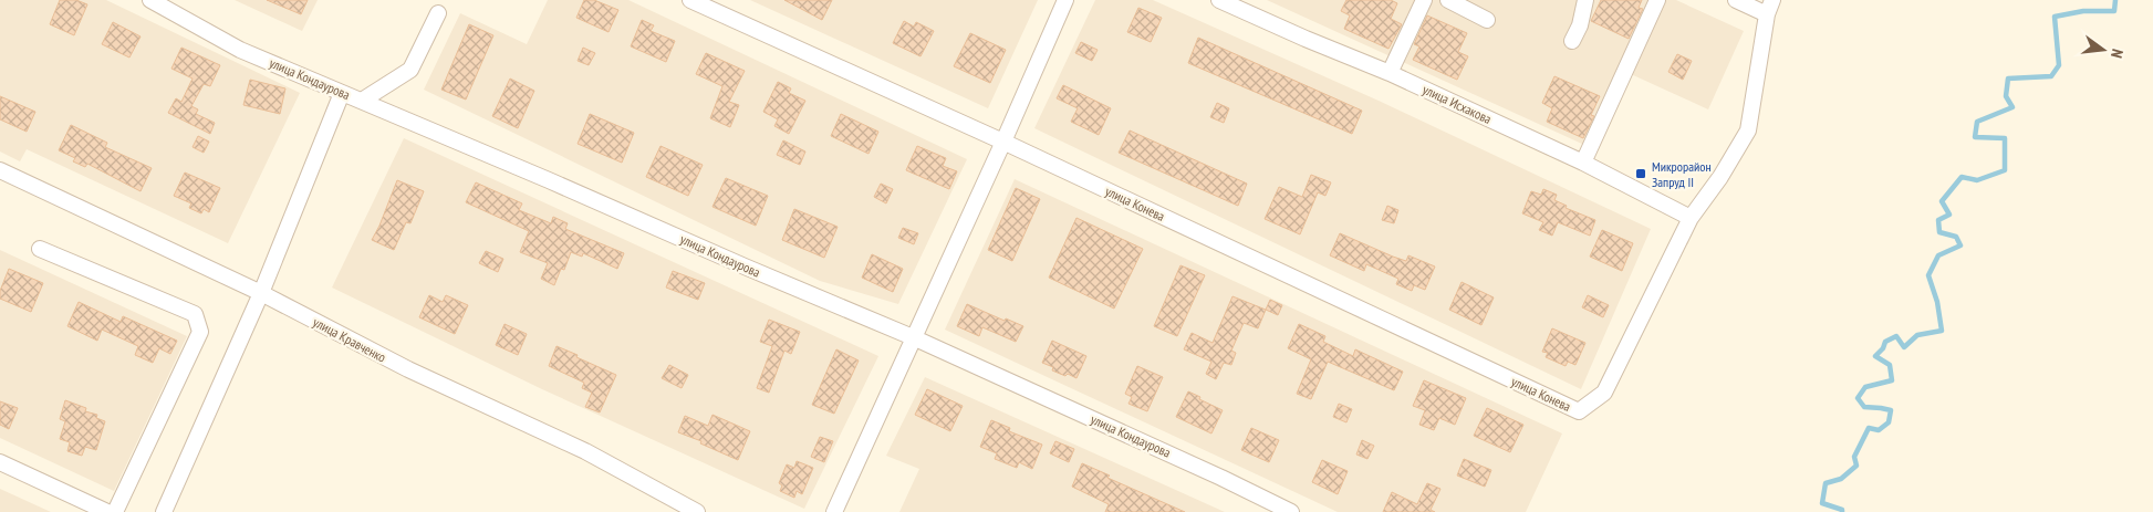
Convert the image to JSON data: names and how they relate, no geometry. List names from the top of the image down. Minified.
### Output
{"streets":{"street":["улица Кондаурова","улица Исхакова","улица Конева","улица Кравченко"]},"crossings":[["улица Исхакова","улица Конева"]],"places":{"transit":["Микрорайон Запруд II"]},"north":"right"}
